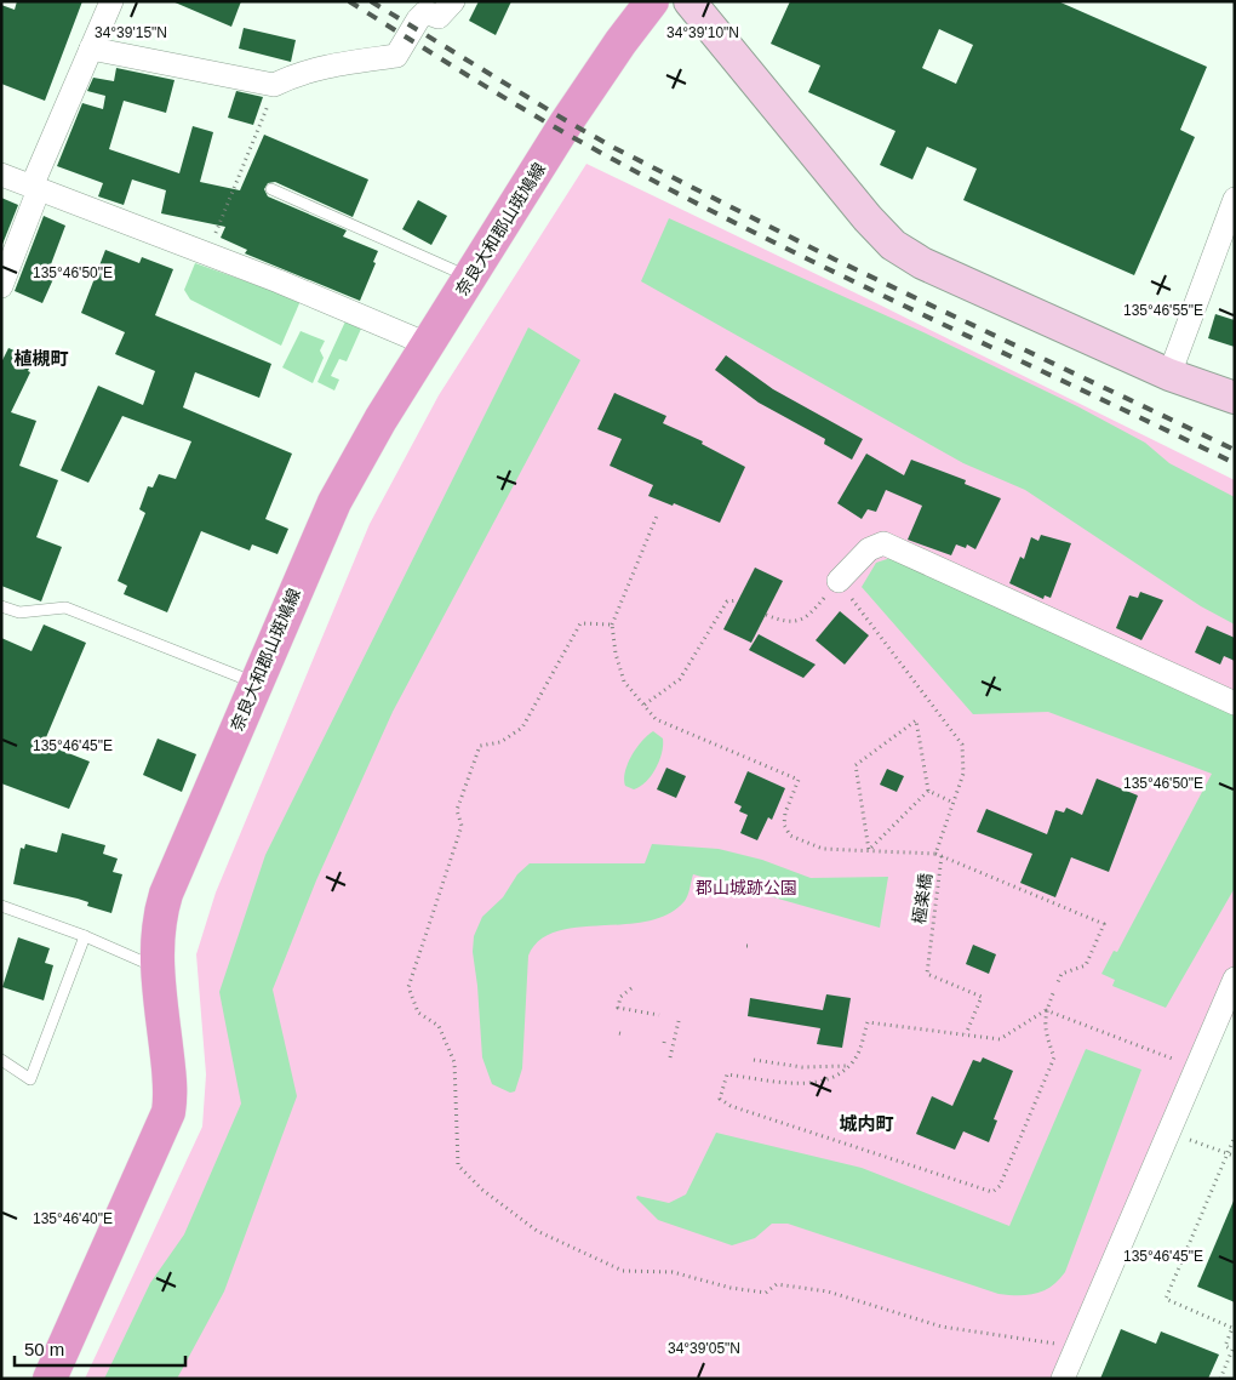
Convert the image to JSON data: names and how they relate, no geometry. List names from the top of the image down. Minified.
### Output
{"streets":{"main road":["奈良大和郡山斑鳩線"],"path":["極楽橋"]},"districts":["植槻町","城内町"],"parks":["郡山城跡公園"],"scale_bar":"50 m","coordinates":["34°39'15\"N","34°39'10\"N","135°46'50\"E","135°46'55\"E","135°46'45\"E","135°46'40\"E","34°39'05\"N"]}
